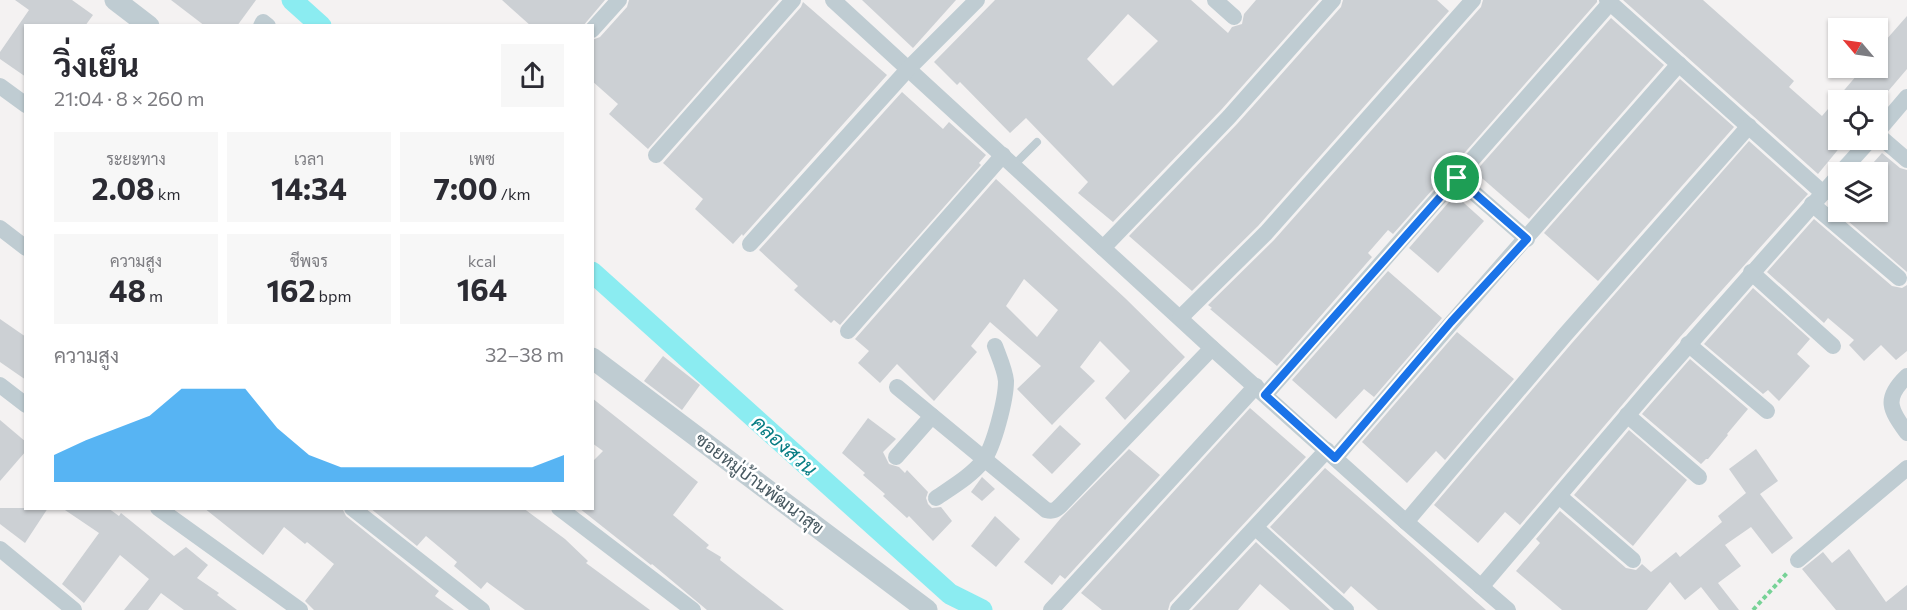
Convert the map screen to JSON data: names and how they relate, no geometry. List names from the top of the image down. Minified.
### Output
{"streets":{"street":["ซอยหมู่บ้านพัฒนาสุข"]},"water":["คลองสวน"],"north":"top left","page":{"heading":["วิ่งเย็น","21:04 · 8 × 260 m"],"stats":[["ระยะทาง","2.08 km"],["เวลา","14:34"],["เพซ","7:00 /km"],["ความสูง","48 m"],["ชีพจร","162 bpm"],["kcal","164"]],"chart":["ความสูง","32–38 m"]}}
